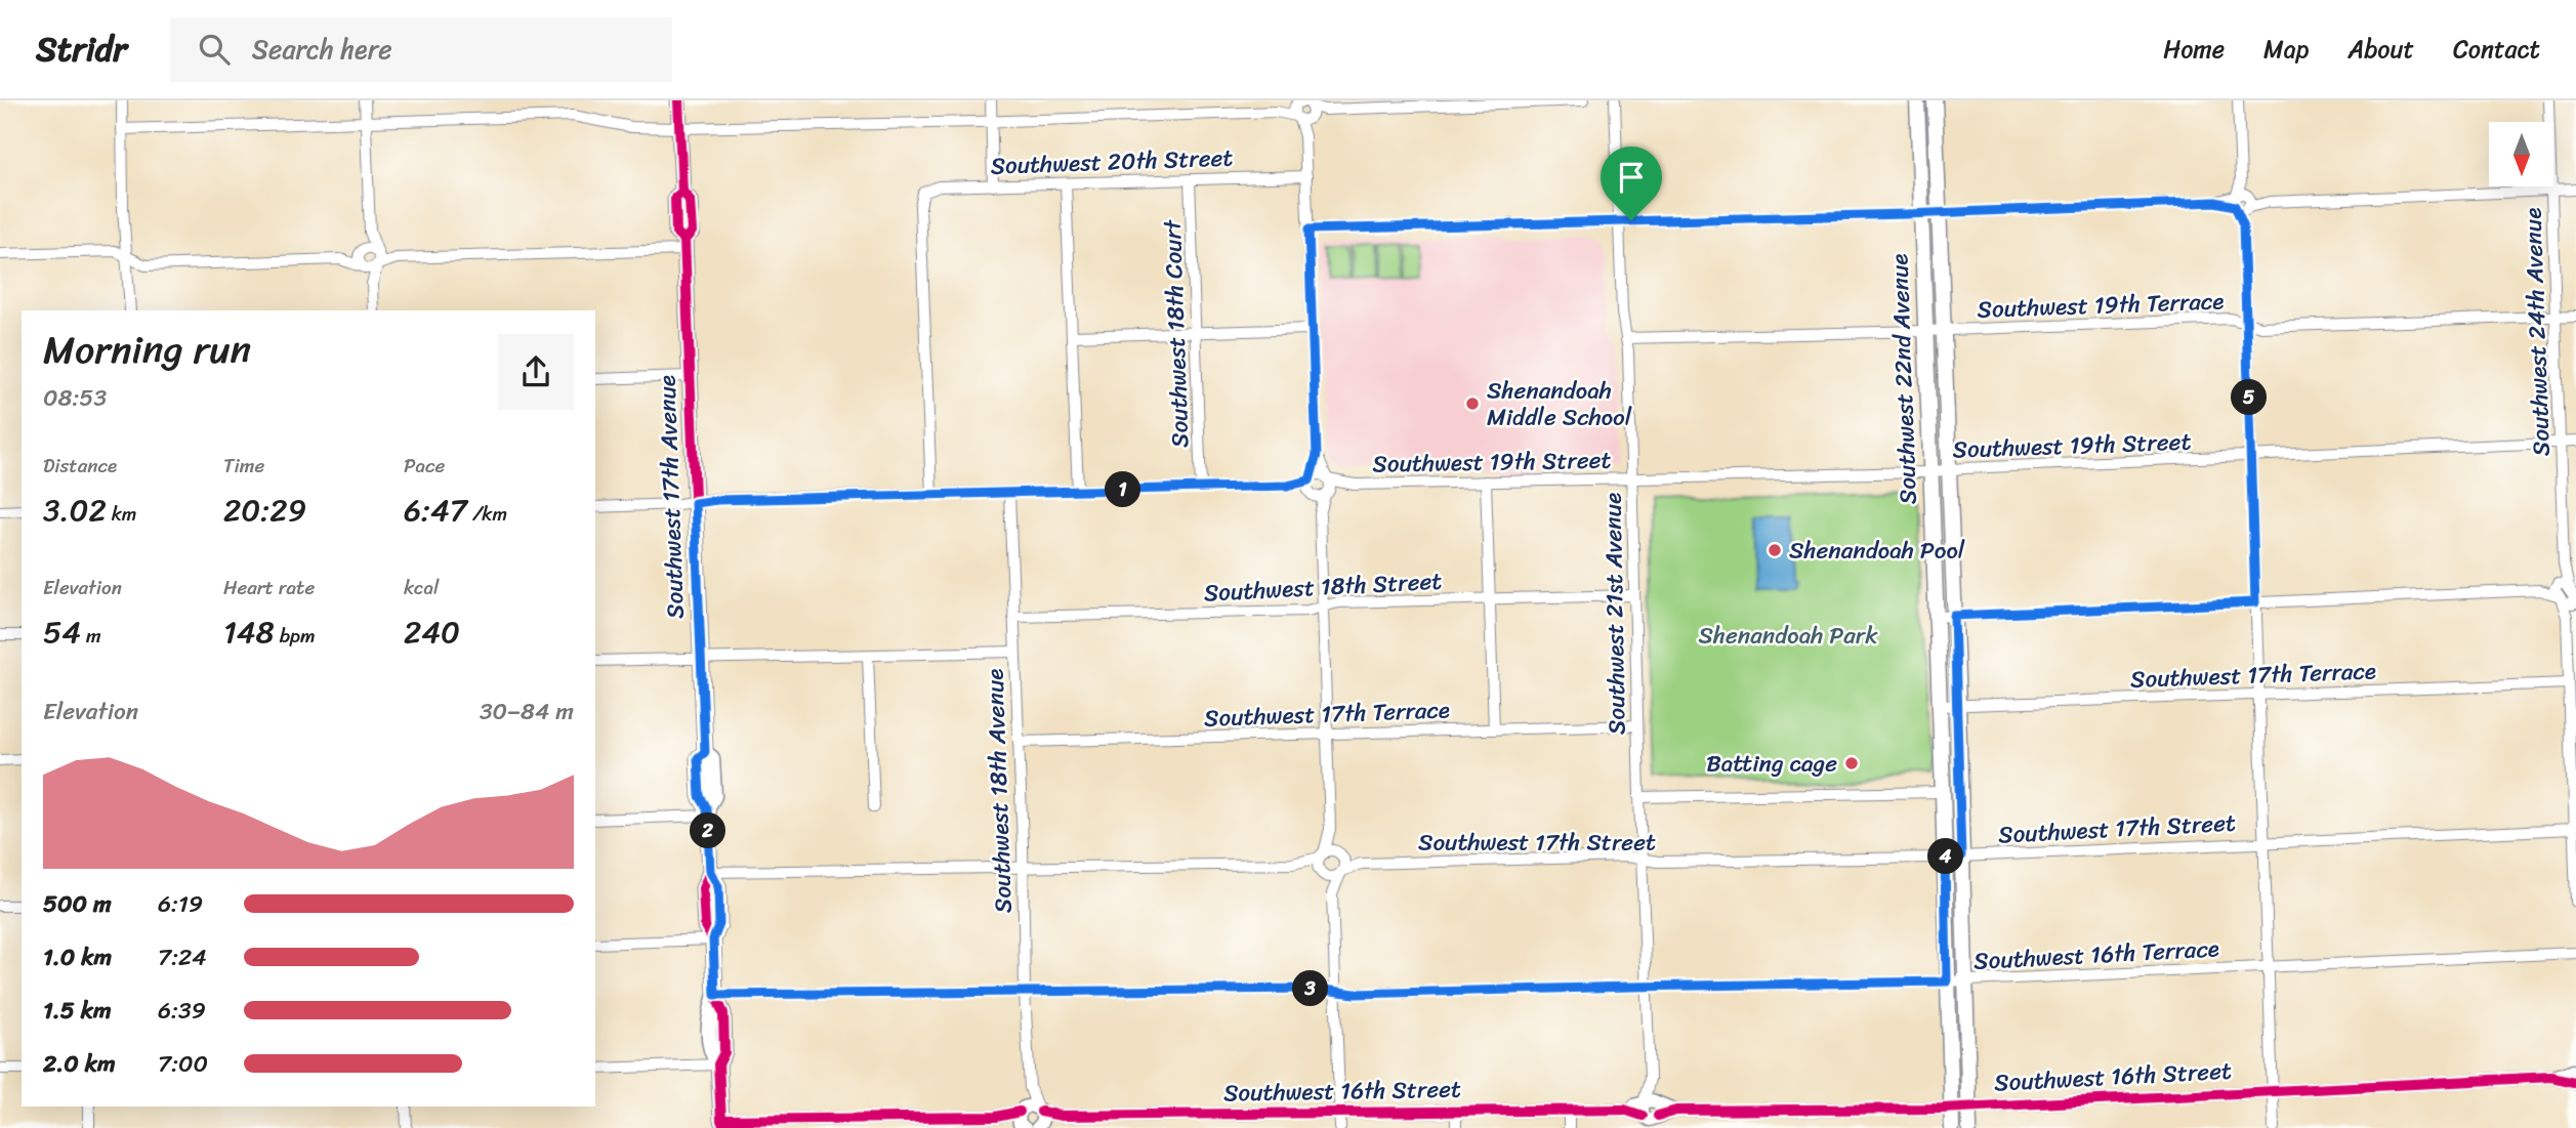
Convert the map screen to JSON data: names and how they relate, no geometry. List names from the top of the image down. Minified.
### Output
{"streets":{"main road":["Southwest 22nd Avenue","Southwest 17th Avenue"],"street":["Southwest 20th Street","Southwest 19th Terrace","Southwest 24th Avenue","Southwest 18th Court","Southwest 19th Street","Southwest 18th Street","Southwest 21st Avenue","Southwest 17th Terrace","Southwest 18th Avenue","Southwest 17th Street","Southwest 16th Terrace","Southwest 16th Street"]},"crossings":[["Southwest 20th Street","Southwest 18th Court"],["Southwest 19th Terrace","Southwest 24th Avenue"],["Southwest 19th Terrace","Southwest 22nd Avenue"],["Southwest 19th Terrace","Southwest 21st Avenue"],["Southwest 24th Avenue","Southwest 19th Street"],["Southwest 22nd Avenue","Southwest 19th Street"],["Southwest 22nd Avenue","Southwest 17th Terrace"],["Southwest 22nd Avenue","Southwest 17th Street"],["Southwest 22nd Avenue","Southwest 16th Terrace"],["Southwest 22nd Avenue","Southwest 16th Street"],["Southwest 19th Street","Southwest 21st Avenue"],["Southwest 17th Avenue","Southwest 16th Terrace"],["Southwest 17th Avenue","Southwest 16th Street"],["Southwest 18th Street","Southwest 21st Avenue"],["Southwest 18th Street","Southwest 18th Avenue"],["Southwest 21st Avenue","Southwest 17th Terrace"],["Southwest 21st Avenue","Southwest 17th Street"],["Southwest 21st Avenue","Southwest 16th Terrace"],["Southwest 21st Avenue","Southwest 16th Street"],["Southwest 17th Terrace","Southwest 18th Avenue"],["Southwest 18th Avenue","Southwest 16th Terrace"],["Southwest 18th Avenue","Southwest 16th Street"]],"parks":["Shenandoah Park"],"places":["Shenandoah Middle School","Shenandoah Pool","Batting cage"],"north":"bottom","page":{"header":"Stridr","search":"Search here","nav":["Home","Map","About","Contact"],"heading":["Morning run","08:53"],"pins":["5","1","2","4","3"],"stats":[["Distance","3.02 km"],["Time","20:29"],["Pace","6:47 /km"],["Elevation","54 m"],["Heart rate","148 bpm"],["kcal","240"]],"chart":["Elevation","30–84 m"],"list":[{"name":"500 m","note":"6:19"},{"name":"1.0 km","note":"7:24"},{"name":"1.5 km","note":"6:39"},{"name":"2.0 km","note":"7:00"}]}}
